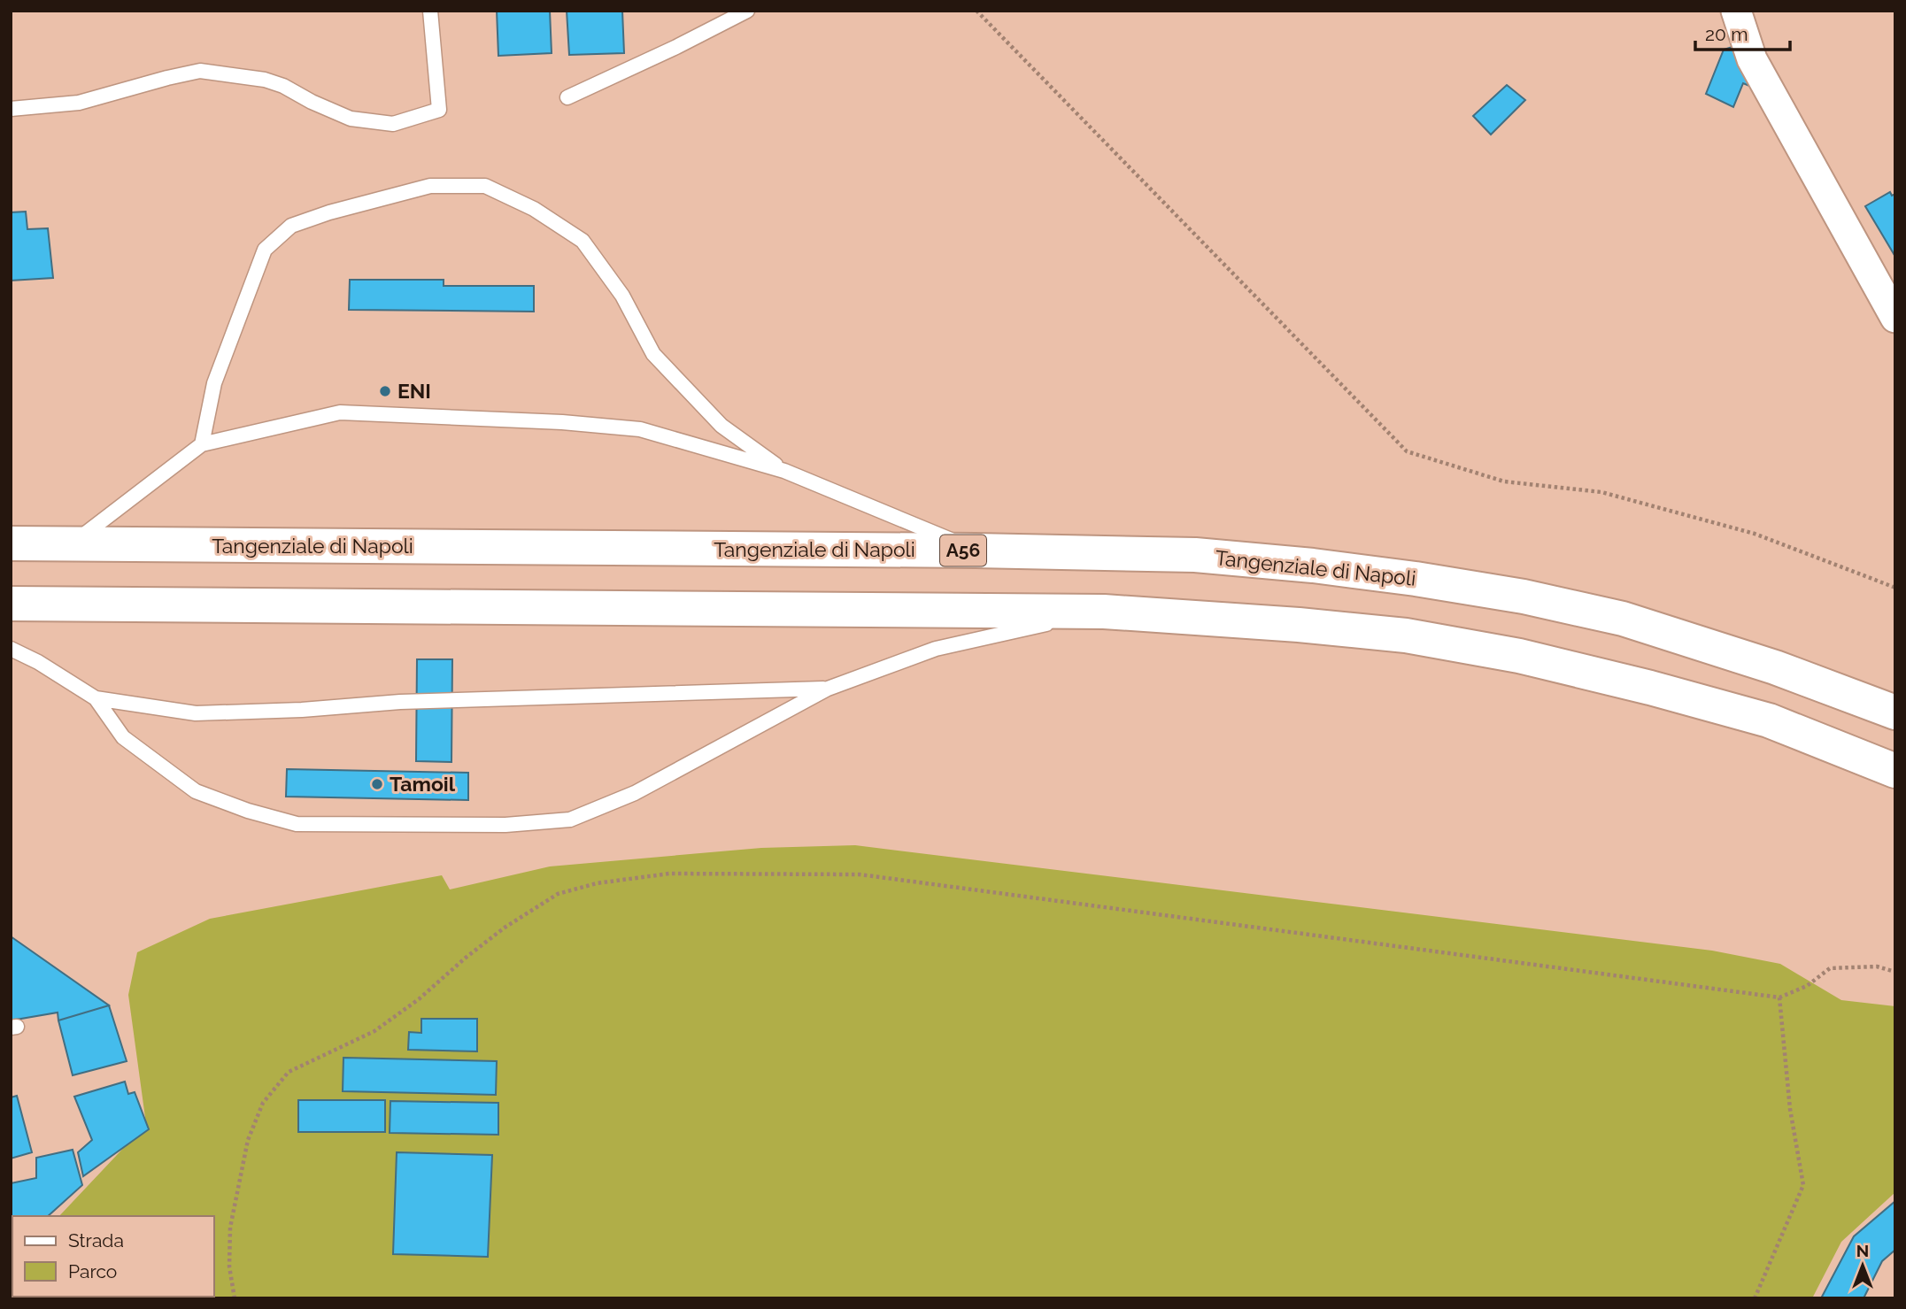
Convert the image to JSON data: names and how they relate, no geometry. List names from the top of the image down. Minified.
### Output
{"streets":{"highway":["Tangenziale di Napoli","A56"]},"places":["ENI","Tamoil"],"legend":["Strada","Parco"],"scale_bar":"20 m","north":"top"}
